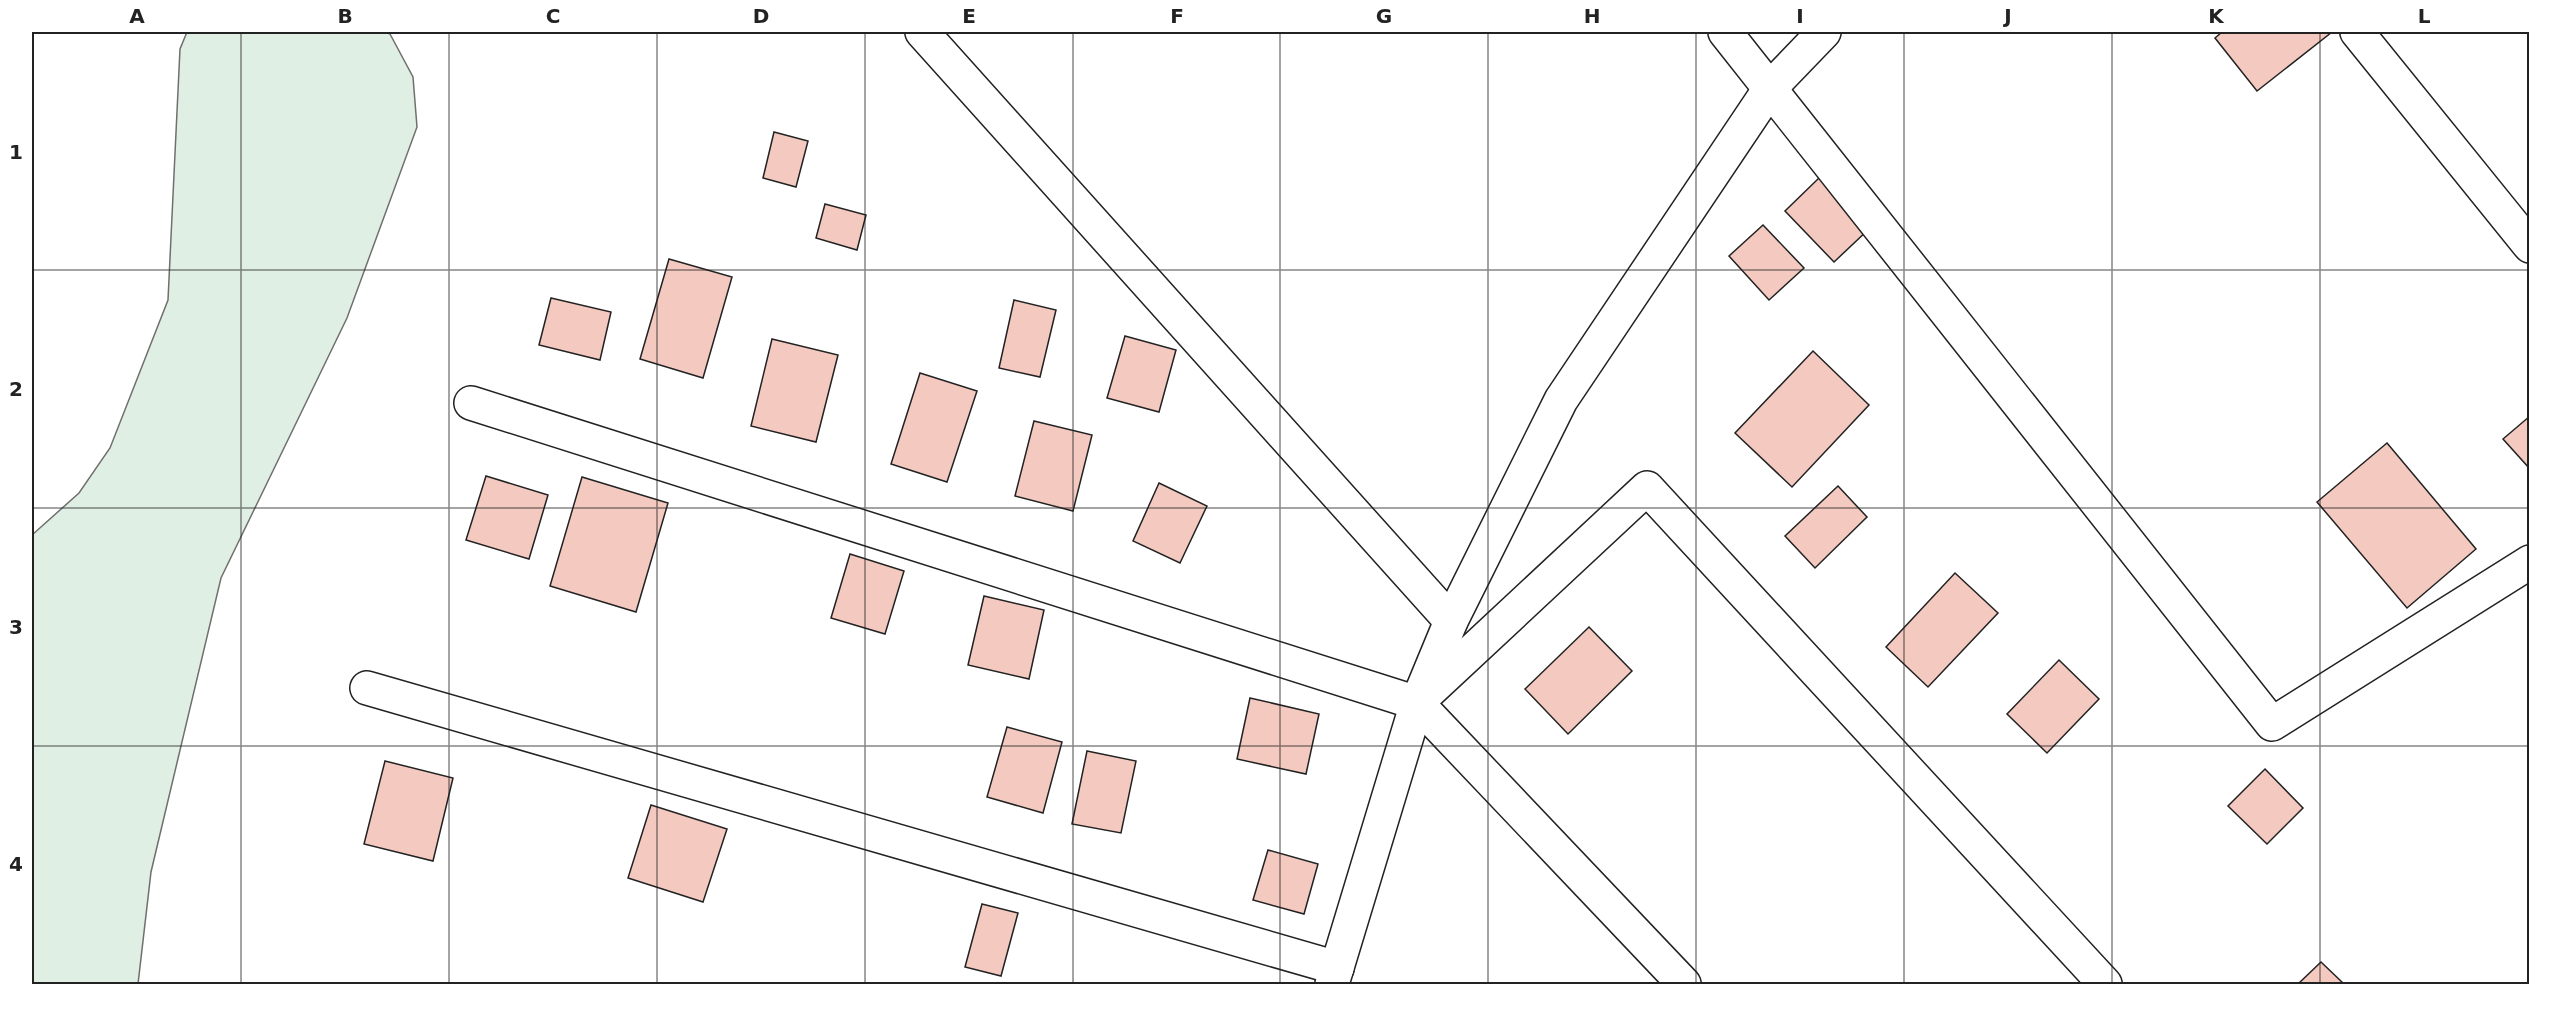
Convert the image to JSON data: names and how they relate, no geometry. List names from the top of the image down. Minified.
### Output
{"grid":{"columns":["A","B","C","D","E","F","G","H","I","J","K","L"],"rows":["1","2","3","4"]}}
